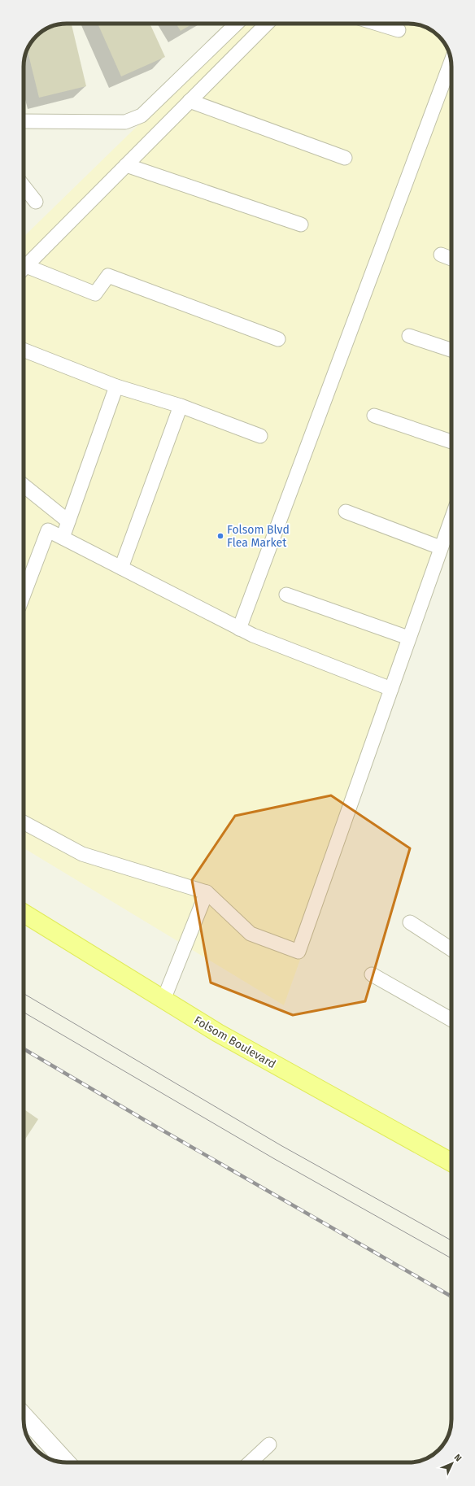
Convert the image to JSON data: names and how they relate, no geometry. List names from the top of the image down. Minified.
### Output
{"streets":{"main road":["Folsom Boulevard"]},"places":["Folsom Blvd Flea Market"],"north":"top right"}
